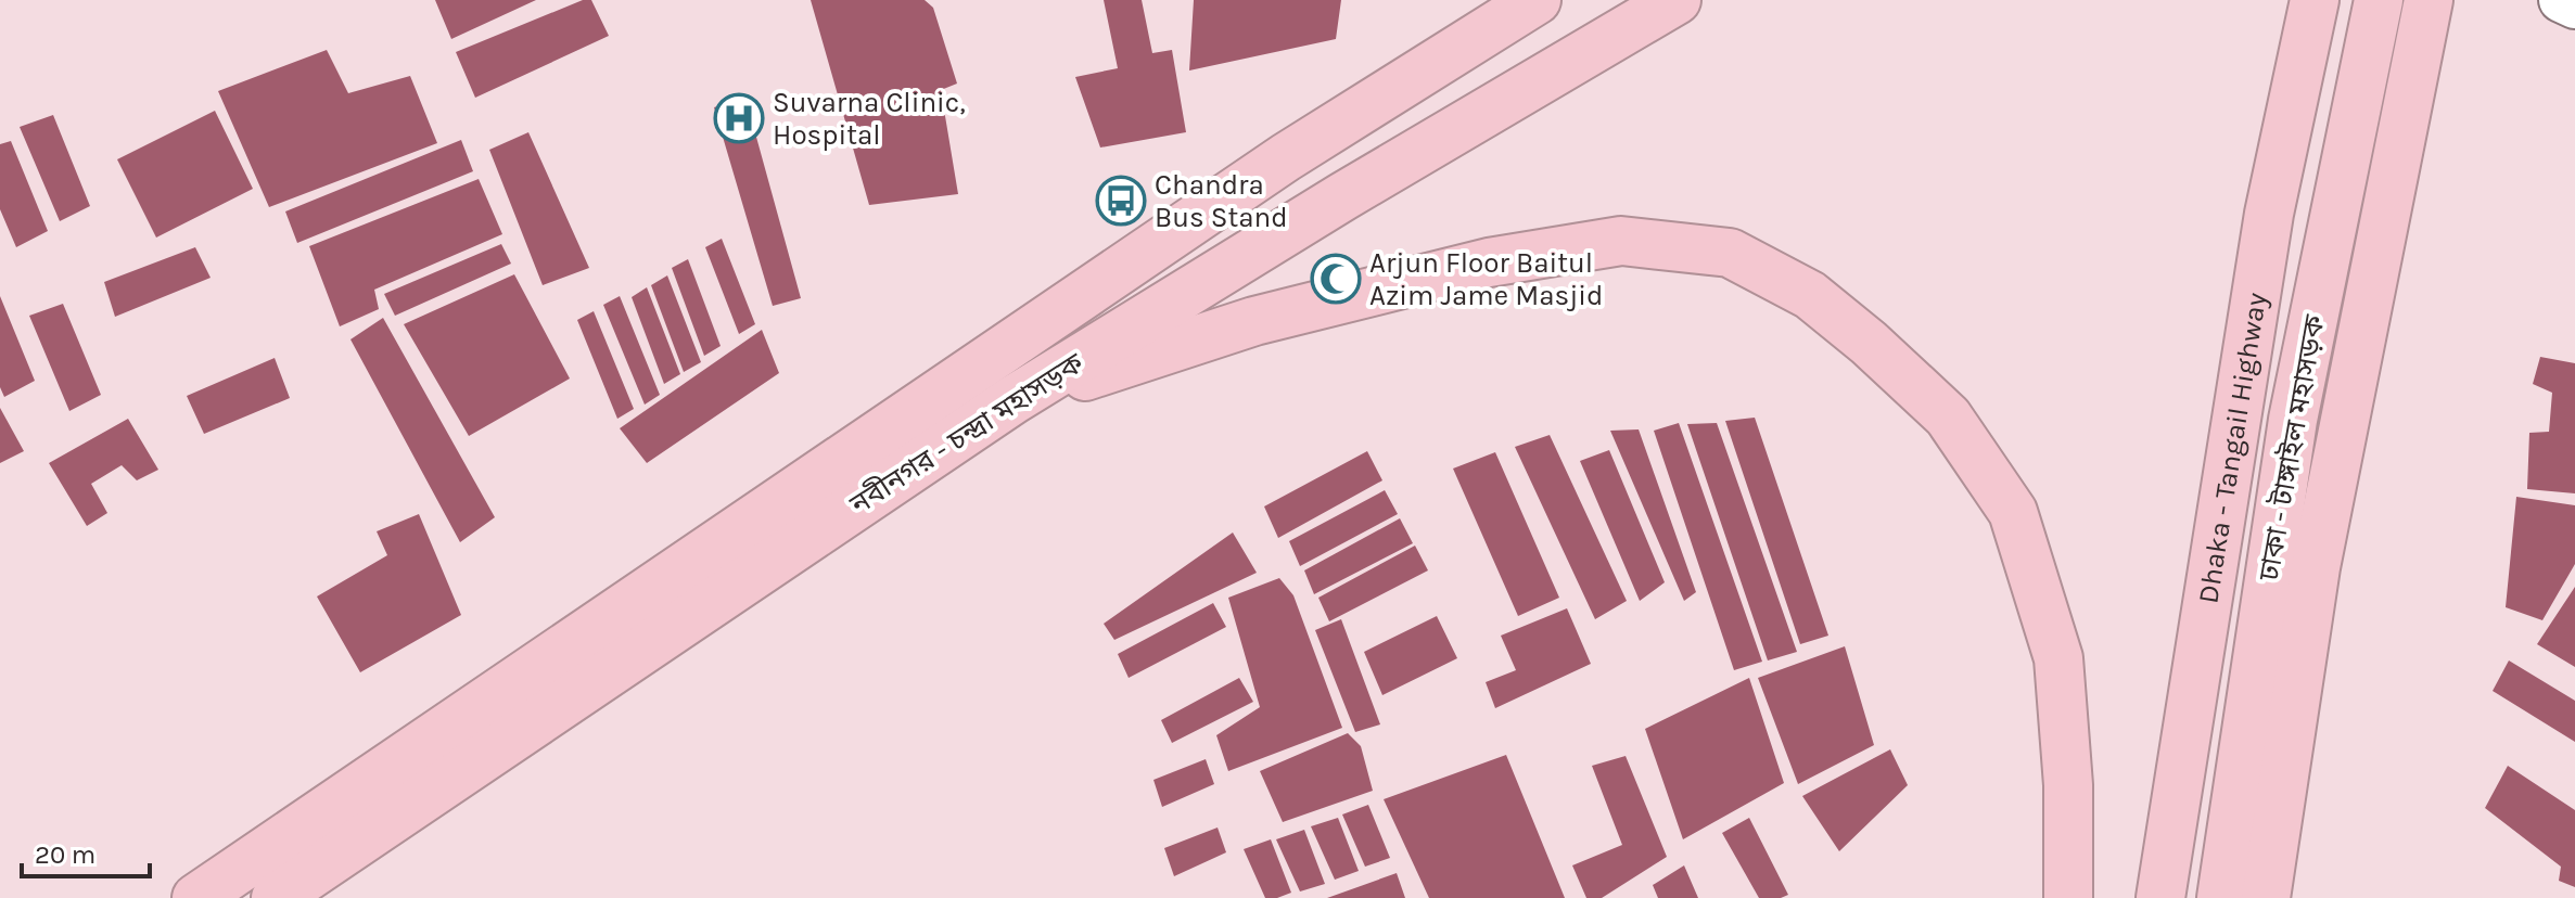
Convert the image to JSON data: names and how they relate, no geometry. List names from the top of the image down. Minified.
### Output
{"streets":{"highway":["নবীনগর - চন্দ্রা মহাসড়ক","Dhaka - Tangail Highway","ঢাকা - টাঙ্গাইল মহাসড়ক"]},"places":{"hospital":["Suvarna Clinic, Hospital"],"bus stop":["Chandra Bus Stand"],"mosque":["Arjun Floor Baitul Azim Jame Masjid"]},"scale_bar":"20 m"}
